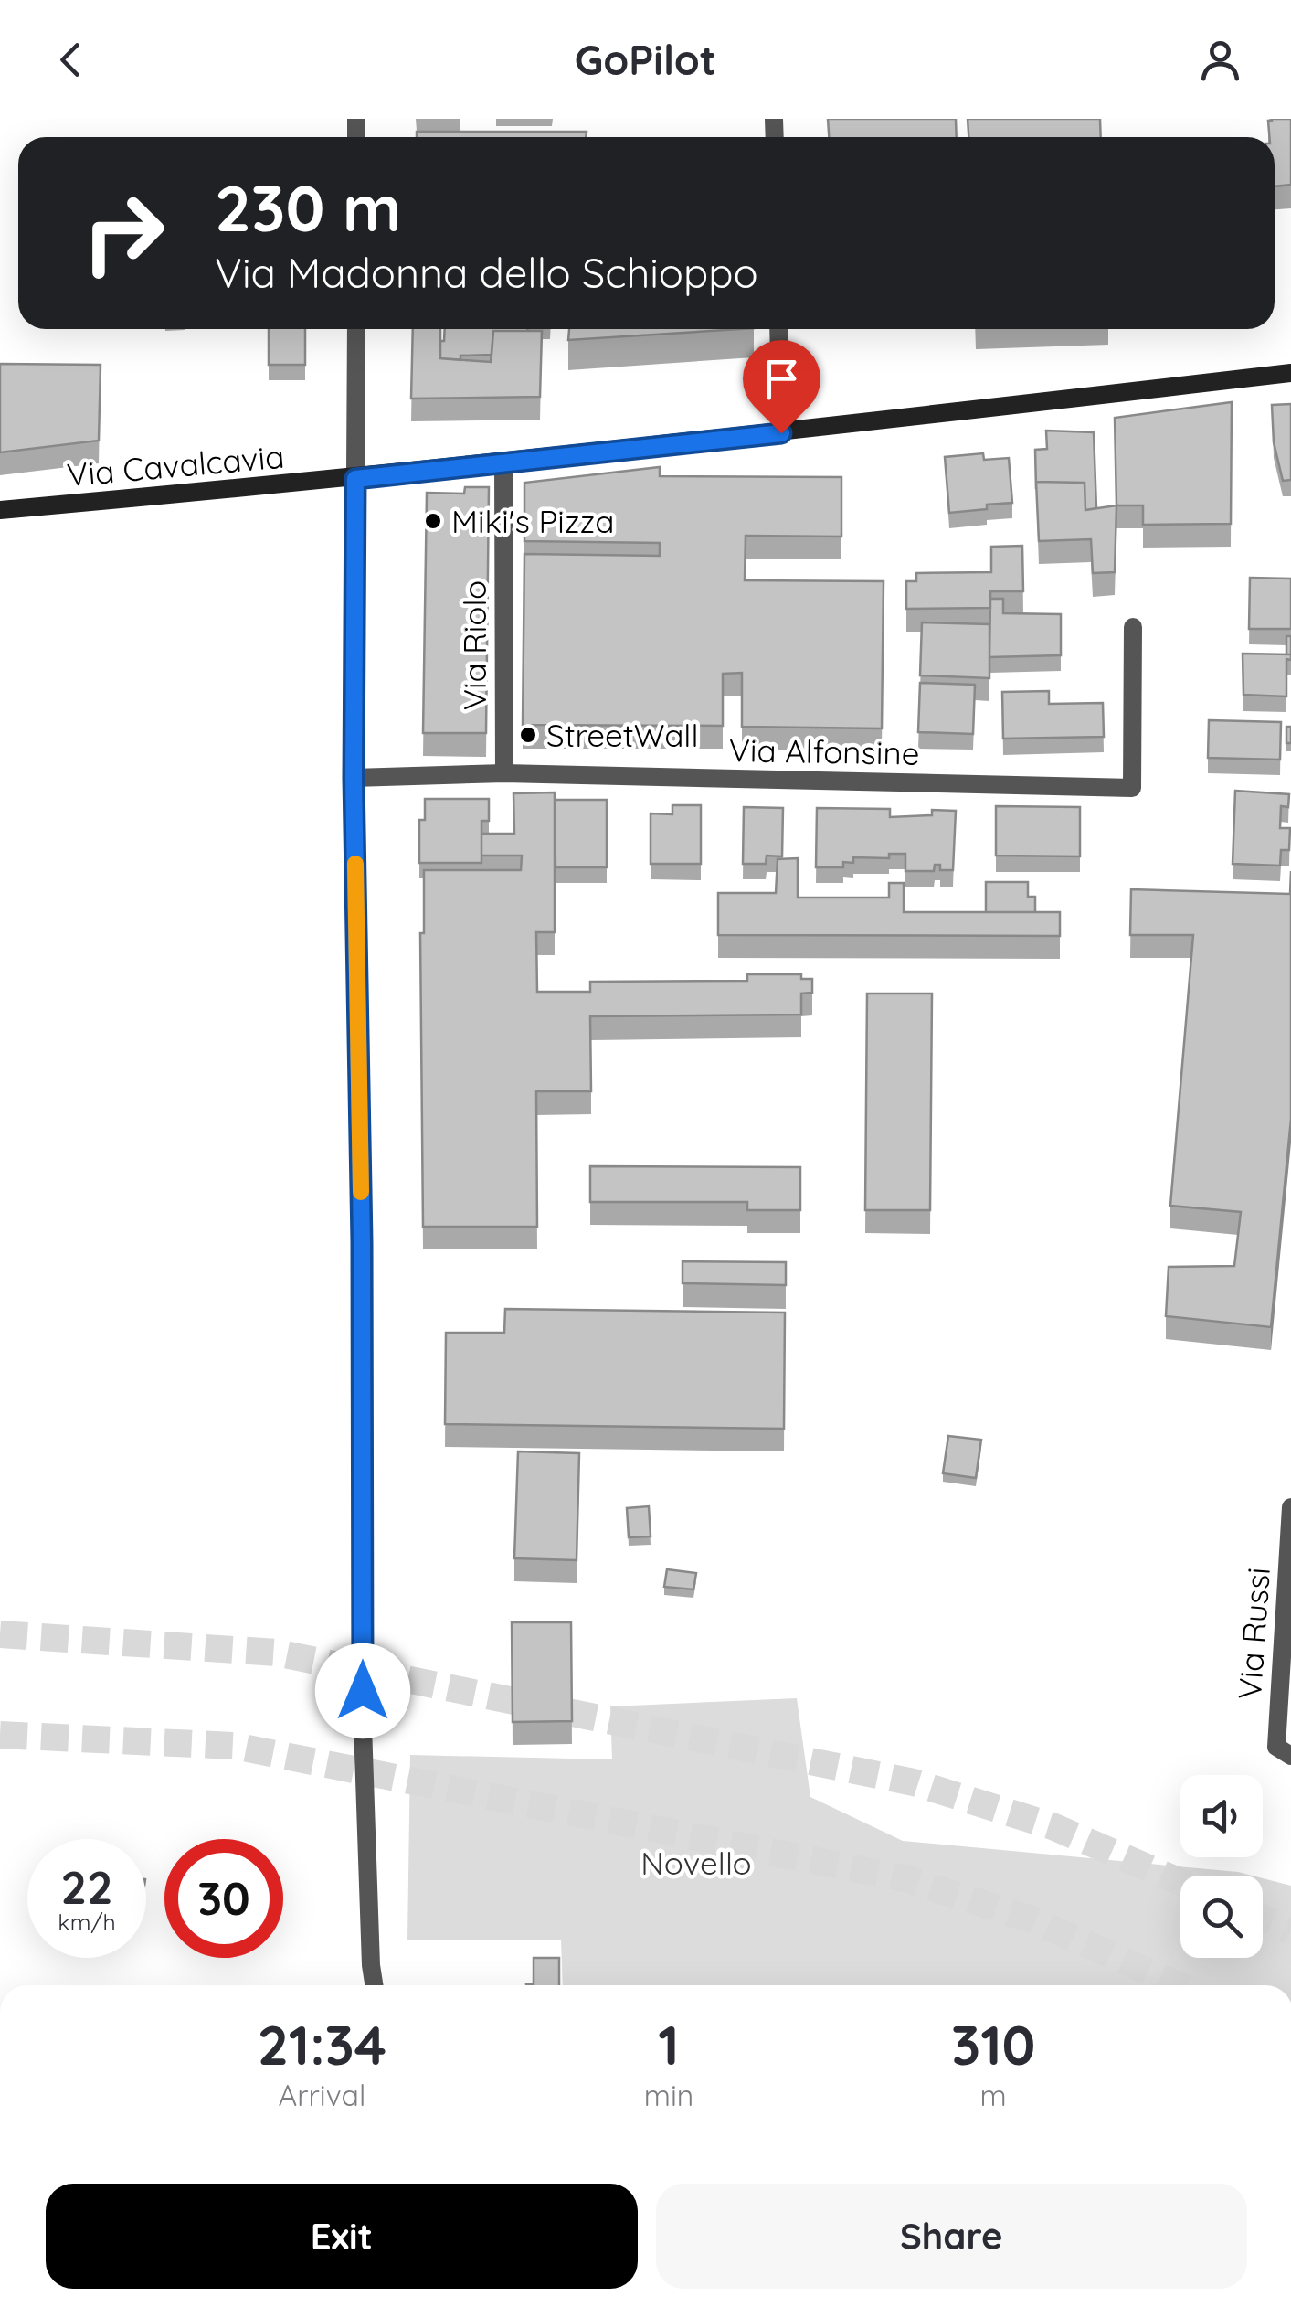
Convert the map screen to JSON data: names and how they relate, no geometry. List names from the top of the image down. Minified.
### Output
{"streets":{"street":["Via Cavalcavia","Via Riolo","Via Alfonsine","Via Russi"]},"crossings":[["Via Cavalcavia","Via Riolo"],["Via Riolo","Via Alfonsine"]],"parks":["Novello"],"places":["Miki's Pizza","StreetWall"],"page":{"header":"GoPilot","turn":["230 m","Via Madonna dello Schioppo"],"speed":"22 km/h","limit":"30","eta":["21:34","Arrival","1","min","310","m"],"buttons":["Exit","Share"]}}
